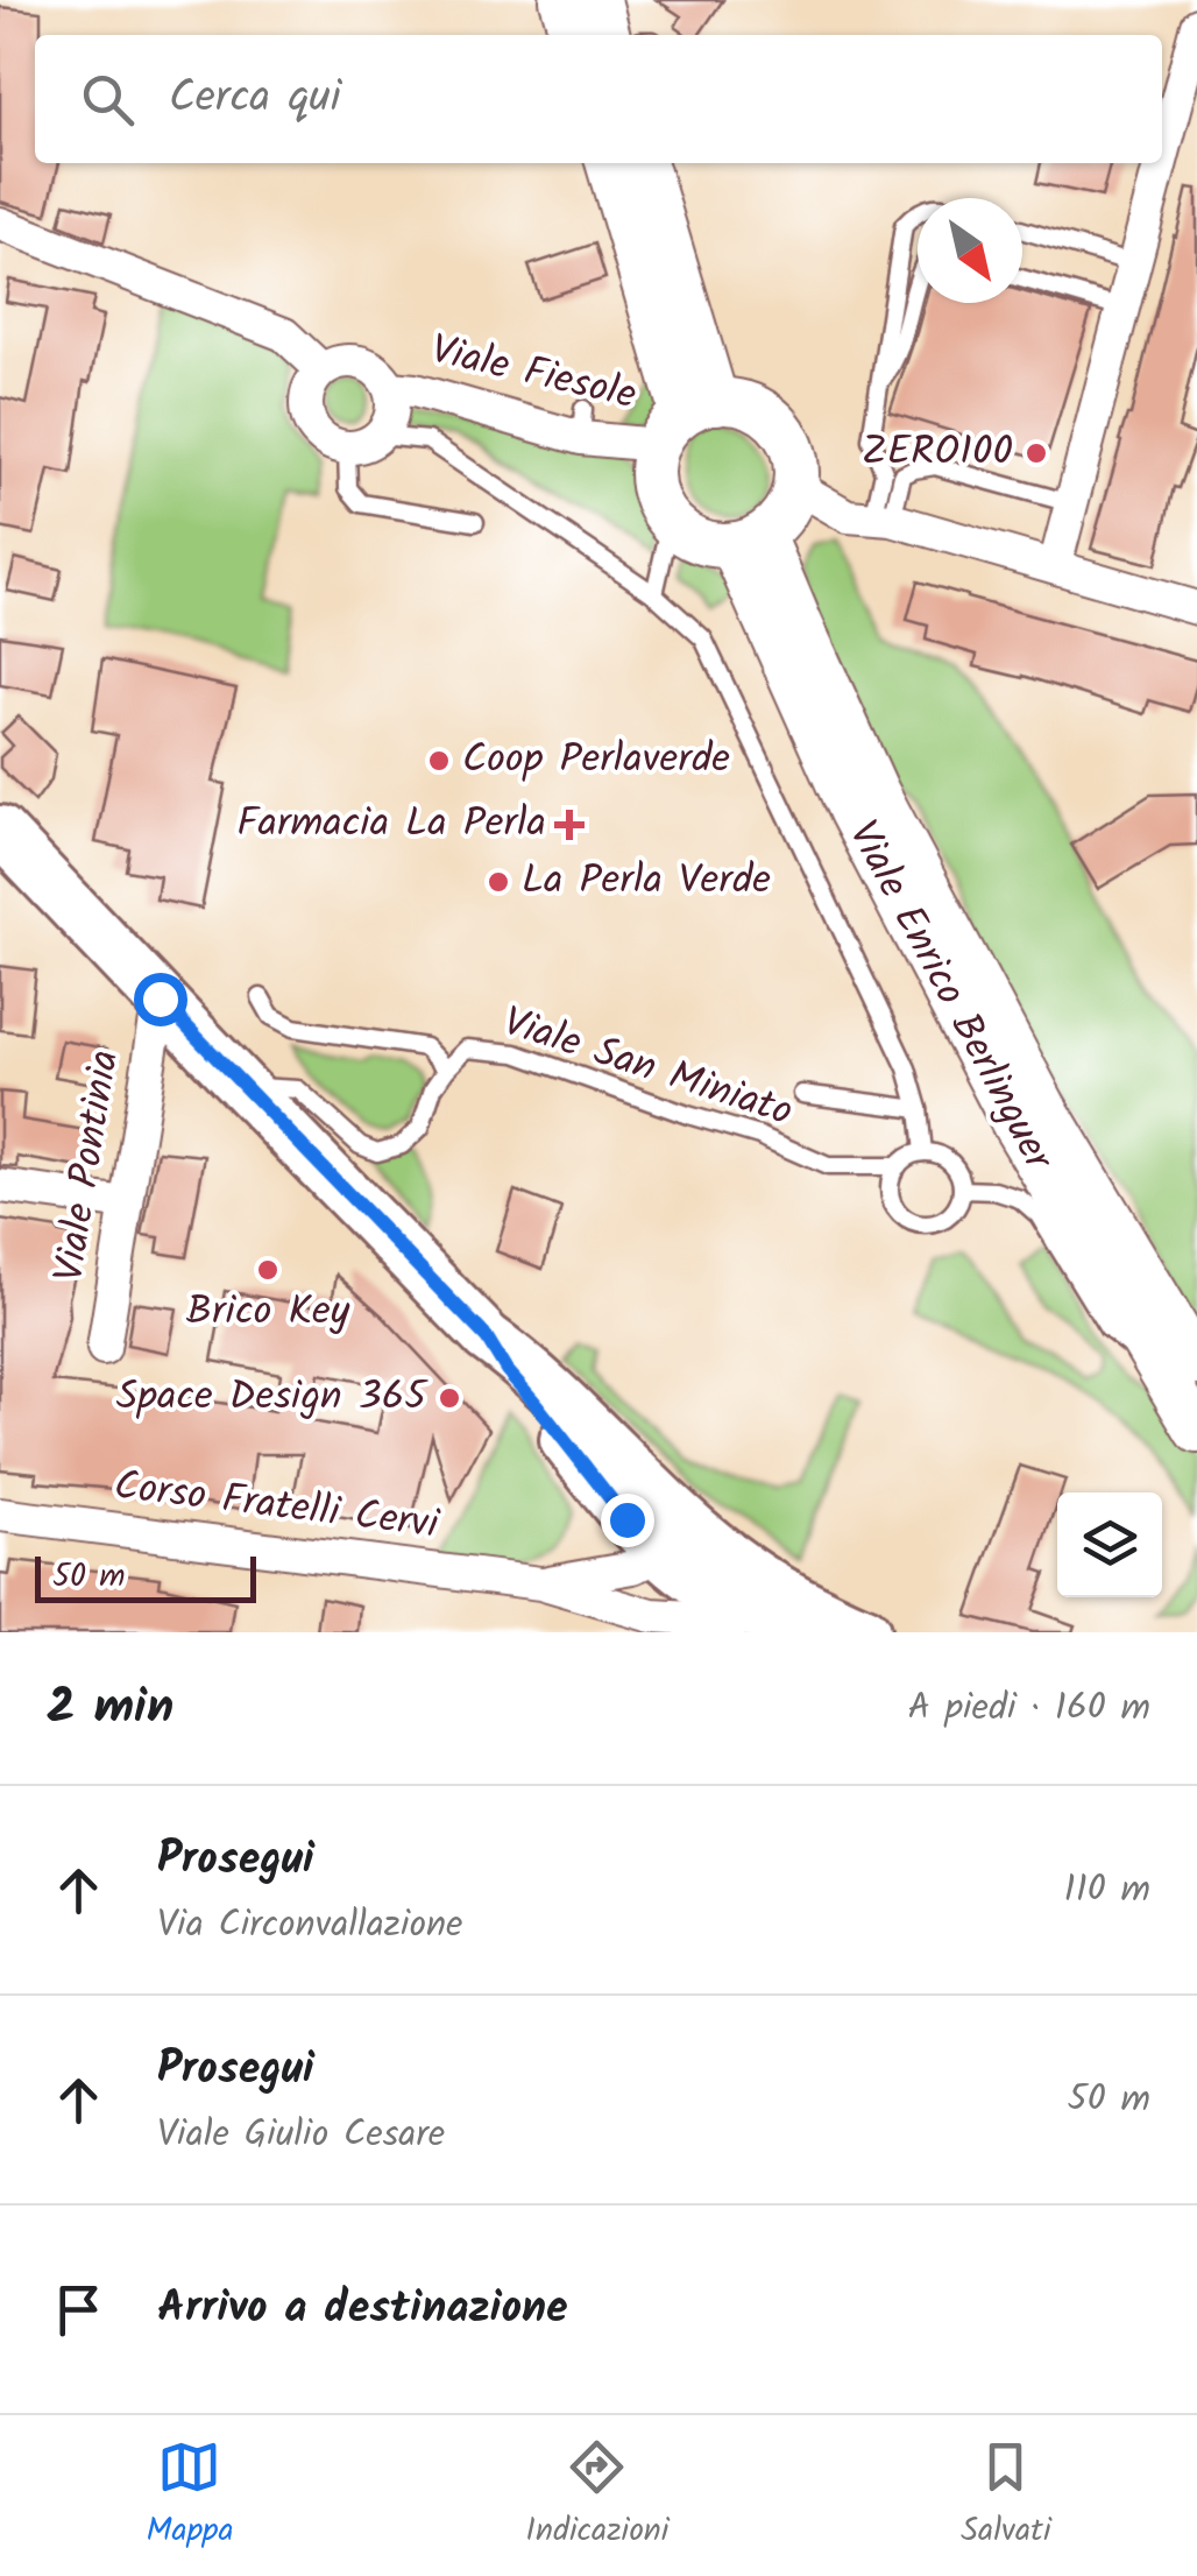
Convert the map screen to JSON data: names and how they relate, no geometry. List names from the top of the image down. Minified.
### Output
{"streets":{"main road":["Viale Enrico Berlinguer"],"street":["Viale Fiesole","Viale Pontinia","Corso Fratelli Cervi"],"lane":["Viale San Miniato"]},"crossings":[["Viale Fiesole","Viale Enrico Berlinguer"]],"places":{"other":["ZERO100","Coop Perlaverde","La Perla Verde","Brico Key","Space Design 365"],"health":["Farmacia La Perla"]},"scale_bar":"50 m","north":"bottom right","page":{"search":"Cerca qui","scale":"50 m","heading":["2 min","A piedi · 160 m"],"list":[["Prosegui","Via Circonvallazione","110 m"],["Prosegui","Viale Giulio Cesare","50 m"],"Arrivo a destinazione"],"nav":["Mappa","Indicazioni","Salvati"]}}
